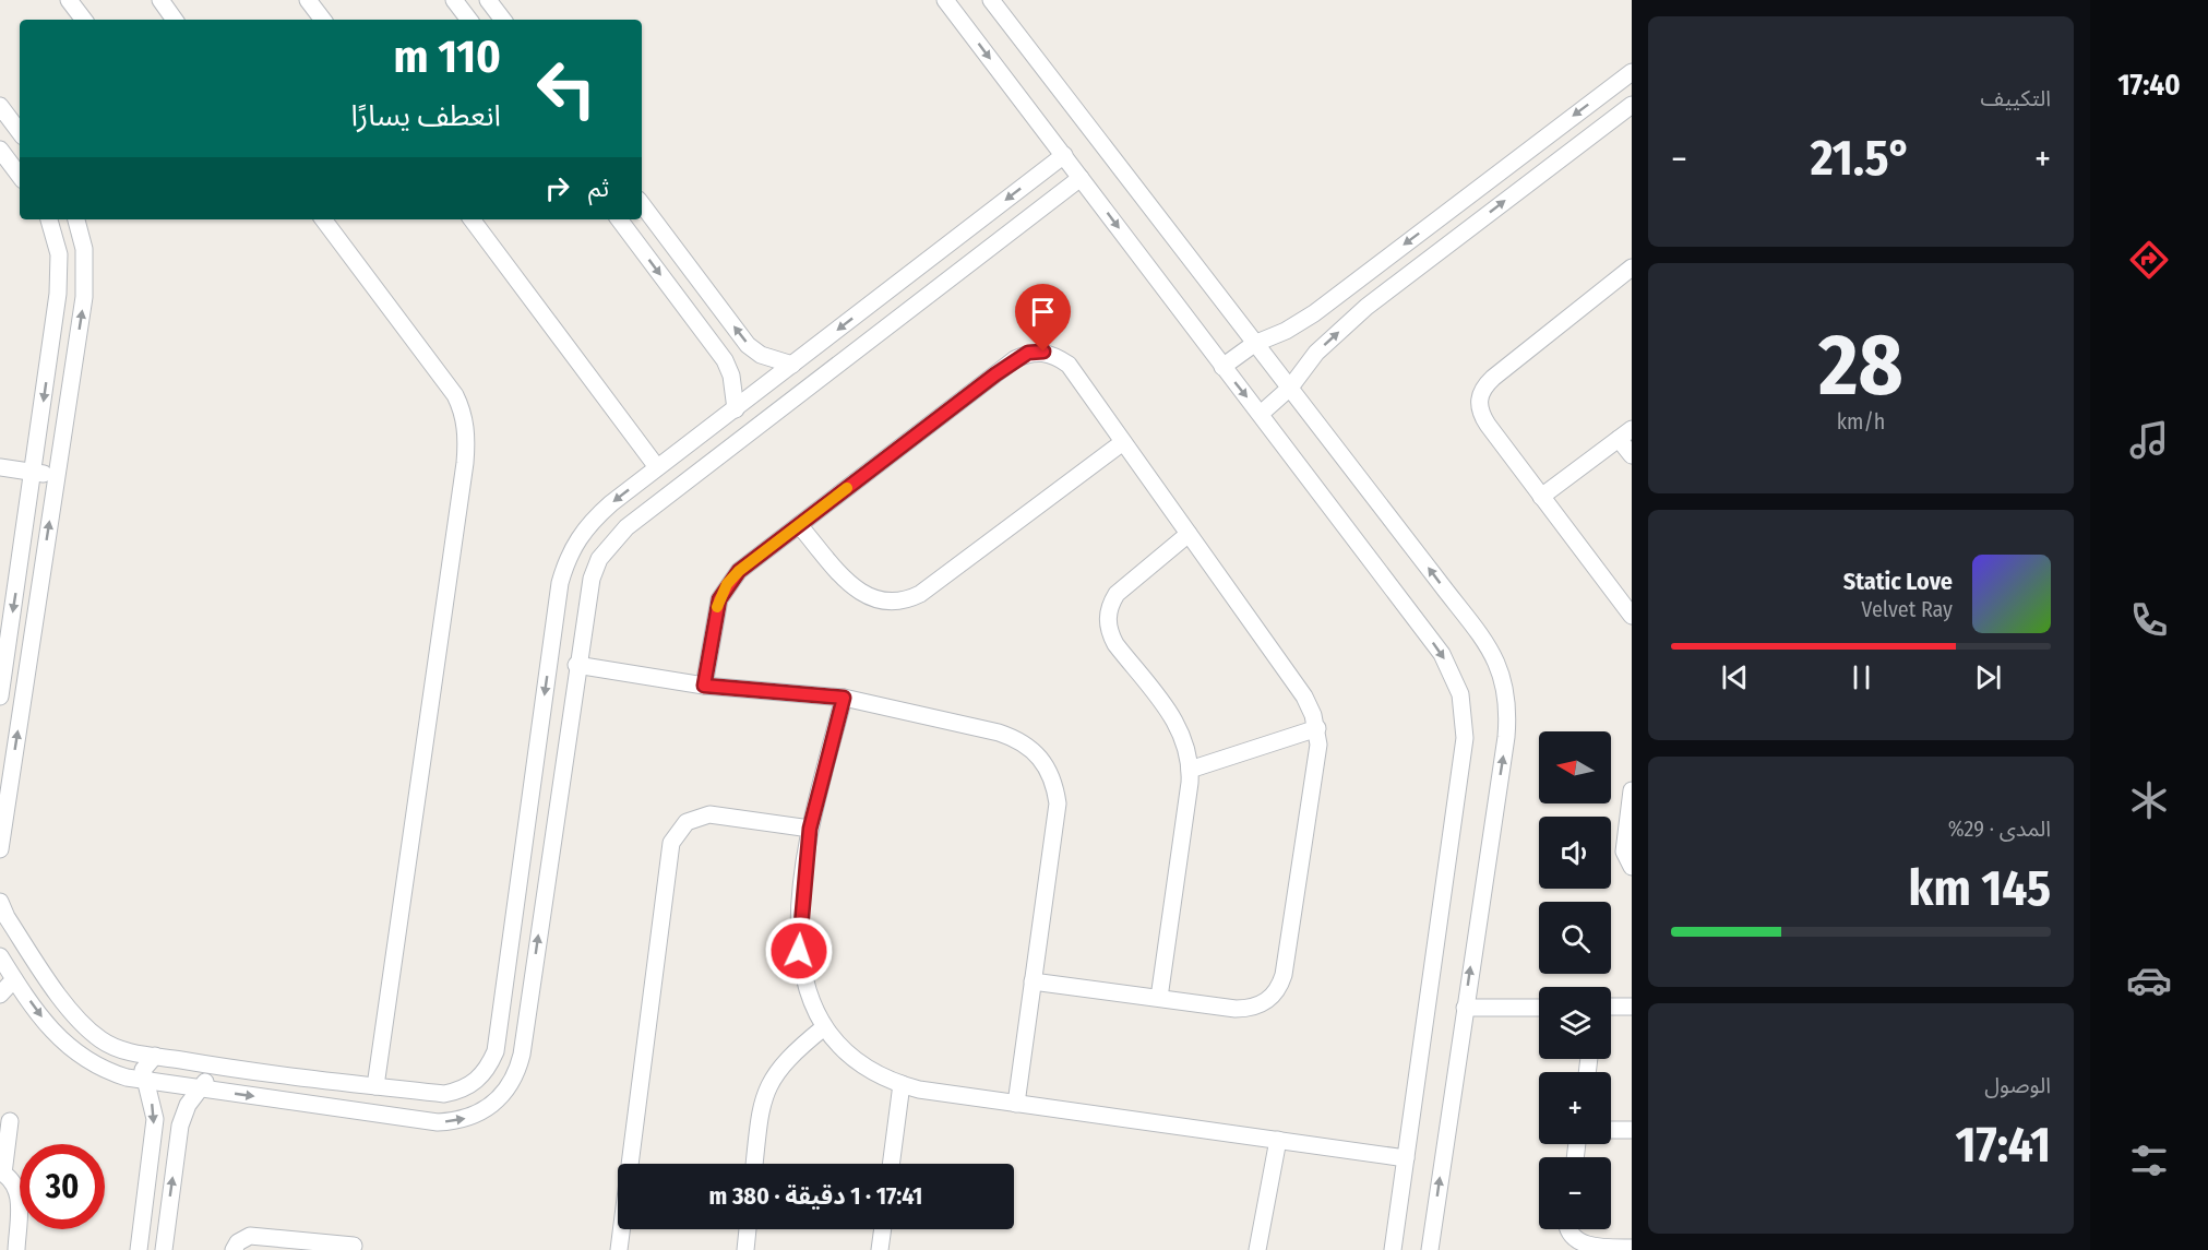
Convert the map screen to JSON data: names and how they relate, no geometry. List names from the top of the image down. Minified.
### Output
{"north":"left","page":{"tabs":"17:40","tile":["التكييف",["28","km/h"],["المدى · 29%","145 km"],["الوصول","17:41"]],"turn":["110 m","انعطف يسارًا"],"heat":["−","21.5°","+"],"then":"ثم","song":["Static Love","Velvet Ray"],"map_buttons":["+","−"],"limit":"30","trip":"17:41 · 1 دقيقة · 380 m"}}
